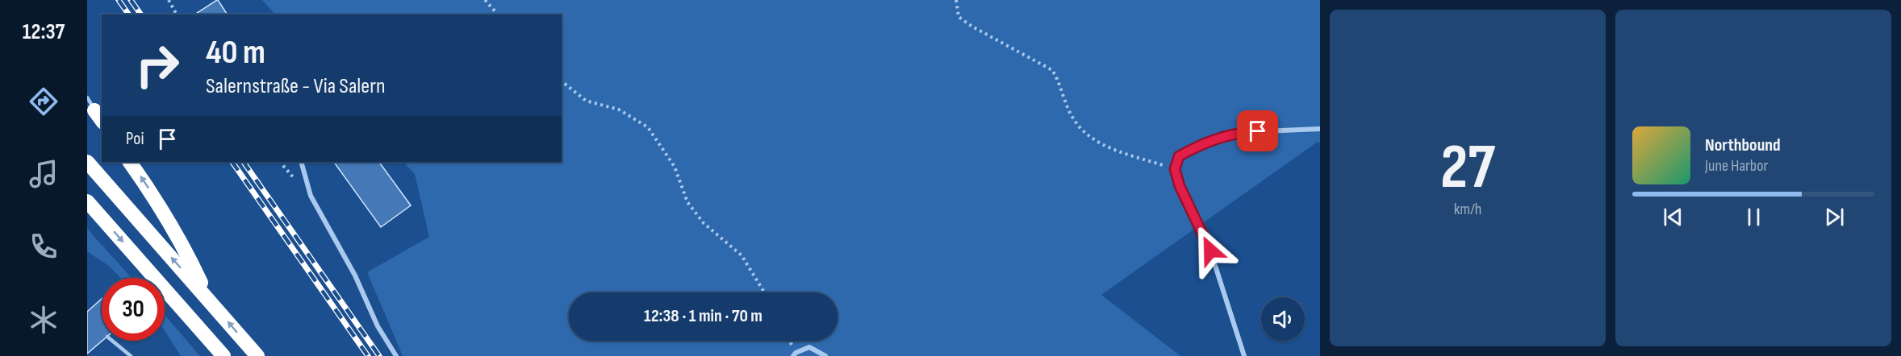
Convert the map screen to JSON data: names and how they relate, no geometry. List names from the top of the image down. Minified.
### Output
{"page":{"tabs":"12:37","tile":["27","km/h"],"turn":["40 m","Salernstraße - Via Salern"],"then":"Poi","song":["Northbound","June Harbor"],"limit":"30","trip":"12:38 · 1 min · 70 m"}}
